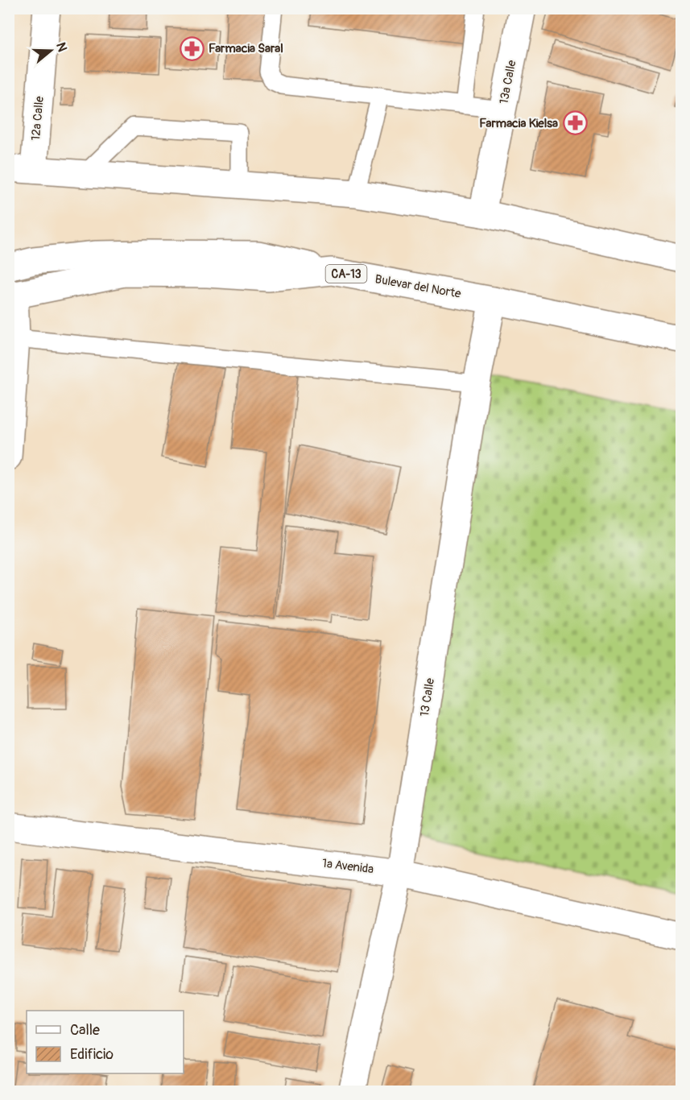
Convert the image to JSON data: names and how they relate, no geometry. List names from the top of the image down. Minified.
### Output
{"streets":{"main road":["13a Calle","12a Calle","CA-13","Bulevar del Norte","13 Calle","1a Avenida"]},"crossings":[["Bulevar del Norte","13 Calle"],["13 Calle","1a Avenida"]],"places":{"pharmacy":["Farmacia Saral","Farmacia Kielsa"]},"legend":["Calle","Edificio"],"north":"right"}
